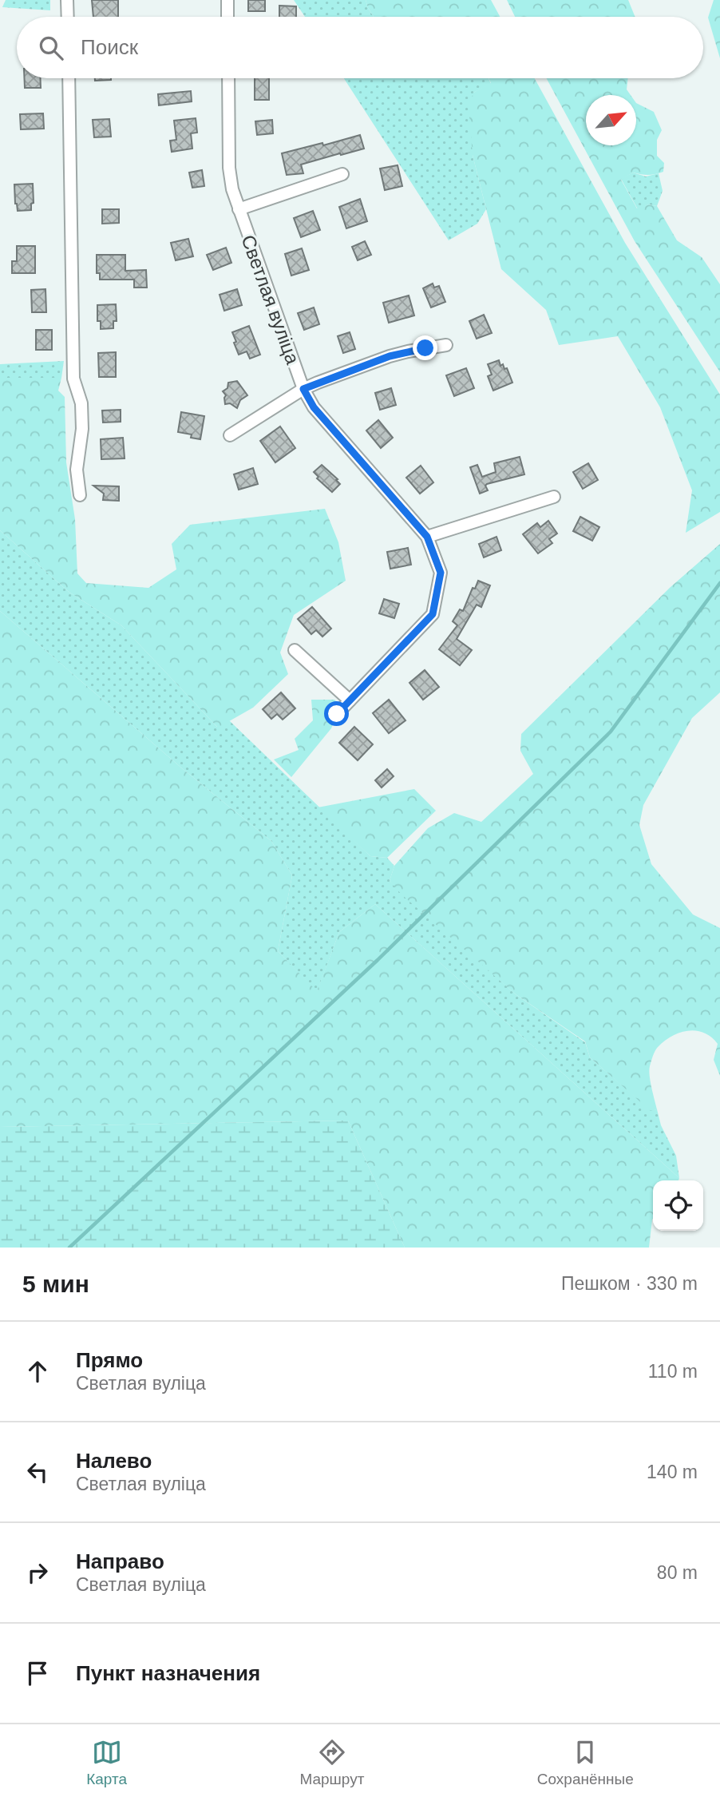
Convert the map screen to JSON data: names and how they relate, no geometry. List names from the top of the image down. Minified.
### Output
{"streets":{"street":["Светлая вуліца"]},"north":"top right","page":{"search":"Поиск","heading":["5 мин","Пешком · 330 m"],"list":[["Прямо","Светлая вуліца","110 m"],["Налево","Светлая вуліца","140 m"],["Направо","Светлая вуліца","80 m"],"Пункт назначения"],"nav":["Карта","Маршрут","Сохранённые"]}}
